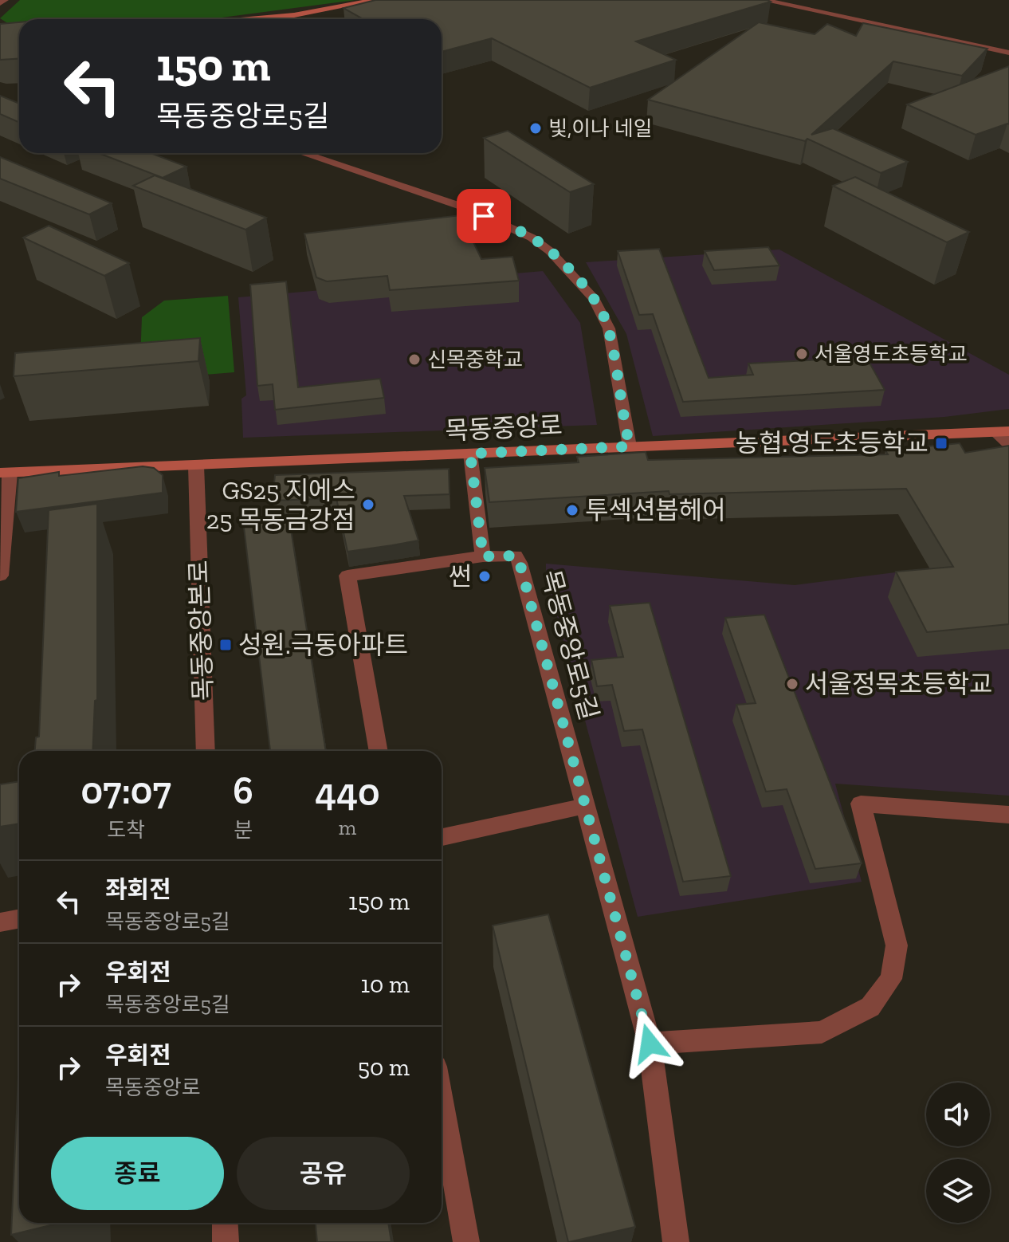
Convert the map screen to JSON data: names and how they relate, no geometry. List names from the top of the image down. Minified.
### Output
{"streets":{"main road":["목동중앙로"],"street":["목동중앙본로","목동중앙로5길"]},"crossings":[["목동중앙로","목동중앙본로"]],"places":{"other":["빛,이나 네일","서울영도초등학교","신목중학교","GS25 지에스 25 목동금강점","투섹션봅헤어","썬","서울정목초등학교"],"transit":["농협.영도초등학교","성원.극동아파트"]},"page":{"turn":["150 m","목동중앙로5길"],"eta":["07:07","도착","6","분","440","m"],"list":[{"name":"좌회전","note":"목동중앙로5길","value":"150 m"},{"name":"우회전","note":"목동중앙로5길","value":"10 m"},{"name":"우회전","note":"목동중앙로","value":"50 m"}],"buttons":["종료","공유"]}}
